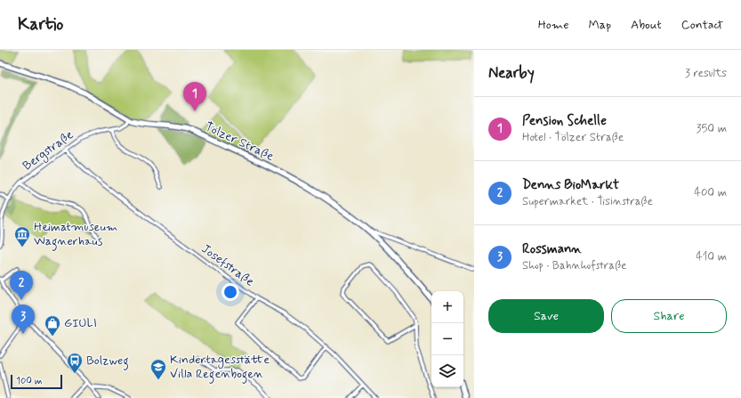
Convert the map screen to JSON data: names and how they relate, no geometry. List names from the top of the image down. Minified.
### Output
{"streets":{"main road":["Tölzer Straße"],"street":["Bergstraße","Josefstraße"]},"crossings":[["Tölzer Straße","Bergstraße"],["Bergstraße","Josefstraße"]],"places":{"museum":["Heimatmuseum Wagnerhaus"],"shop":["GIULI"],"bus stop":["Bolzweg"],"school or university":["Kindertagesstätte Villa Regenbogen"]},"scale_bar":"100 m","page":{"header":"Kartio","nav":["Home","Map","About","Contact"],"heading":["Nearby","3 results"],"pins":["1","2","3"],"list":[{"mark":"1","name":"Pension Schelle","note":"Hotel · Tölzer Straße","value":"350 m"},{"mark":"2","name":"Denns BioMarkt","note":"Supermarket · Tisinstraße","value":"400 m"},{"mark":"3","name":"Rossmann","note":"Shop · Bahnhofstraße","value":"410 m"}],"buttons":["Save","Share"],"map_buttons":["+","−"],"scale":"100 m"}}
